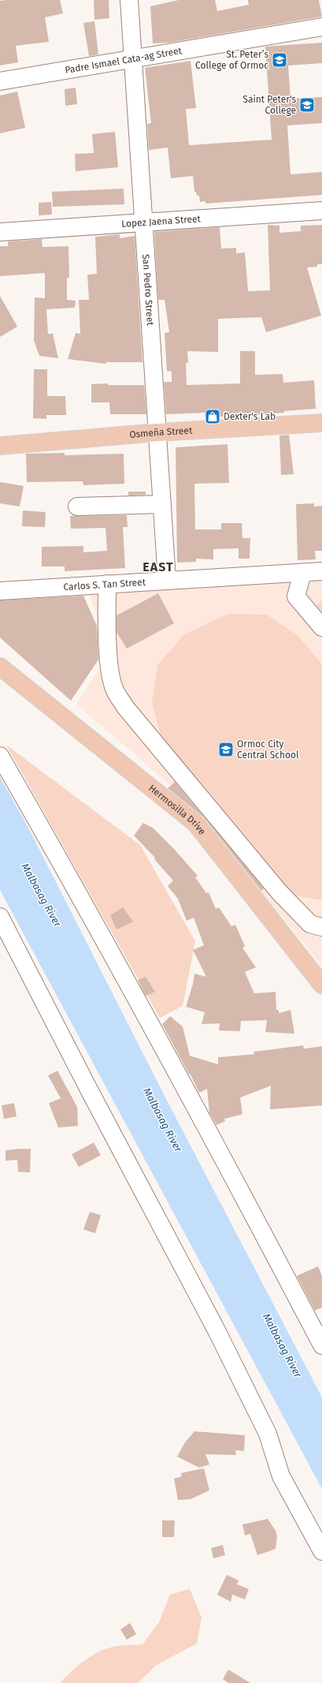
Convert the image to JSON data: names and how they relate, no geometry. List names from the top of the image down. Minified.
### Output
{"streets":{"main road":["Osmeña Street","Hermosilla Drive"],"street":["Padre Ismael Cata-ag Street","Lopez Jaena Street","San Pedro Street","Carlos S. Tan Street"]},"crossings":[["Padre Ismael Cata-ag Street","San Pedro Street"],["Lopez Jaena Street","San Pedro Street"],["San Pedro Street","Osmeña Street"],["San Pedro Street","Carlos S. Tan Street"]],"districts":["EAST"],"water":["Malbasag River"],"places":{"school or university":["St. Peter’s College of Ormoc","Saint Peter's College","Ormoc City Central School"],"shop":["Dexter's Lab"]}}
